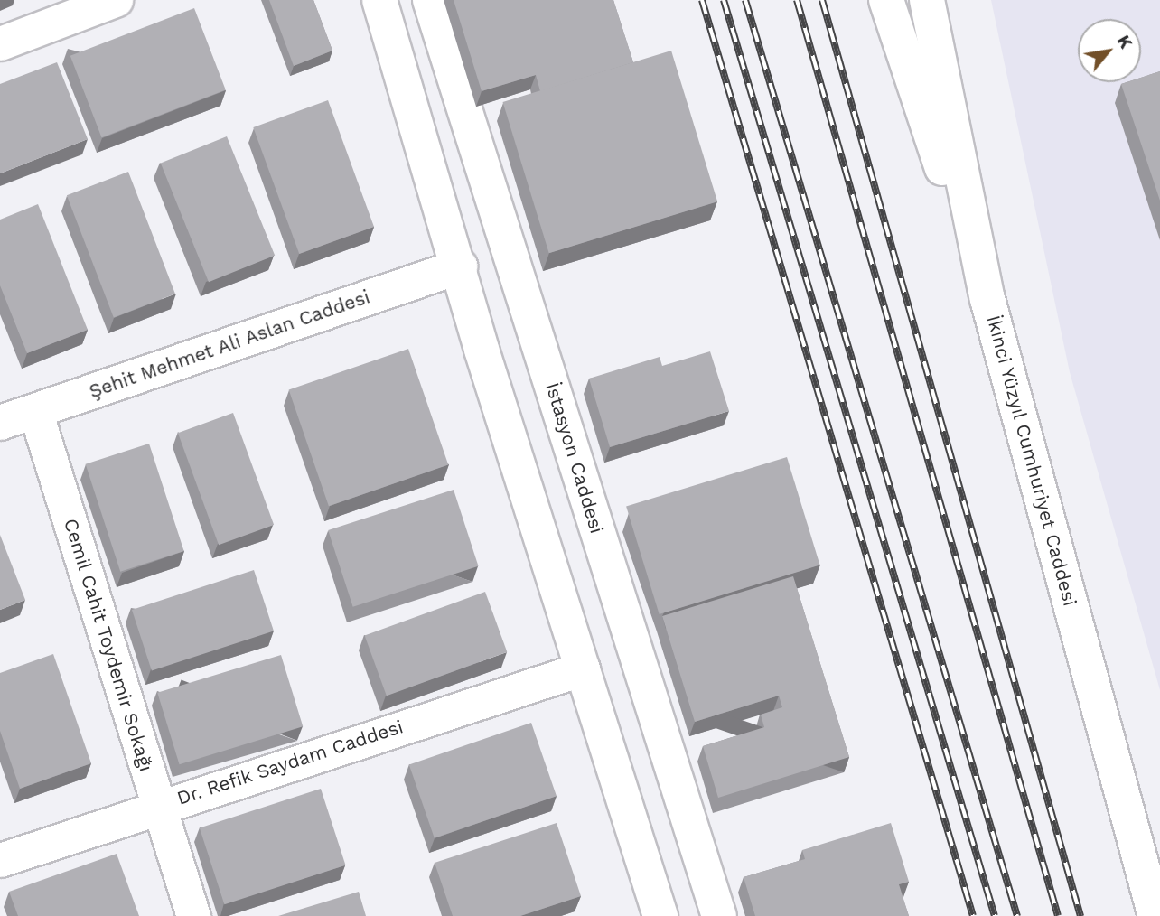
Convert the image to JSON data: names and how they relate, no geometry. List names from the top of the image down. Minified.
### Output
{"streets":{"main road":["Şehit Mehmet Ali Aslan Caddesi","İstasyon Caddesi","İkinci Yüzyıl Cumhuriyet Caddesi"],"street":["Cemil Cahit Toydemir Sokağı","Dr. Refik Saydam Caddesi"]},"crossings":[["Şehit Mehmet Ali Aslan Caddesi","Cemil Cahit Toydemir Sokağı"],["Cemil Cahit Toydemir Sokağı","Dr. Refik Saydam Caddesi"]],"north":"top right"}
